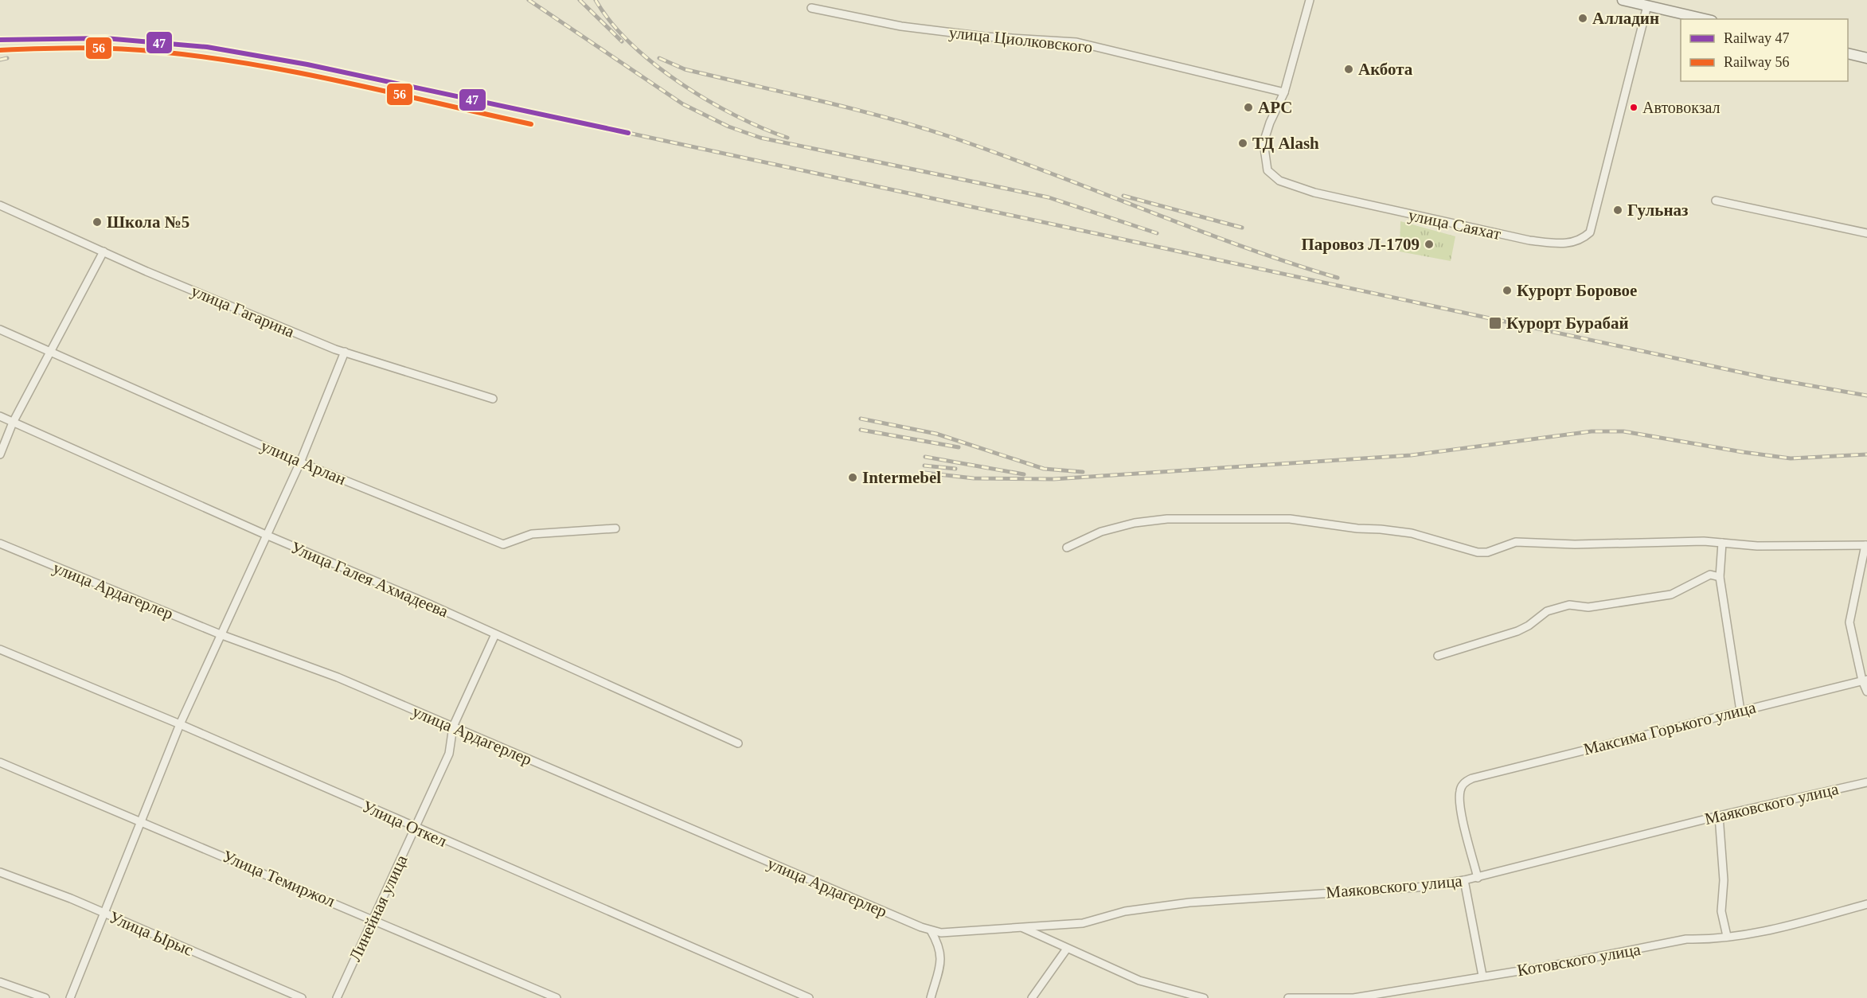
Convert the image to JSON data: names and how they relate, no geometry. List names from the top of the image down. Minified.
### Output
{"streets":{"street":["улица Циолковского","улица Саяхат","улица Гагарина","улица Арлан","Улица Галея Ахмадеева","улица Ардагерлер","Максима Горького улица","Маяковского улица","Улица Откел","Улица Темиржол","Линейная улица","Улица Ырыс","Котовского улица"]},"crossings":[["улица Циолковского","улица Саяхат"],["Улица Галея Ахмадеева","Линейная улица"],["улица Ардагерлер","Маяковского улица"],["улица Ардагерлер","Линейная улица"],["Максима Горького улица","Маяковского улица"],["Улица Откел","Линейная улица"],["Улица Темиржол","Линейная улица"]],"places":{"other":["Алладин","Акбота","АРС","Автовокзал","ТД Alash","Гульназ","Школа №5","Паровоз Л-1709","Курорт Боровое","Intermebel"],"transit":["Курорт Бурабай"]},"lines":["rail line 47","rail line 56"],"legend":["Railway 47","Railway 56"]}
